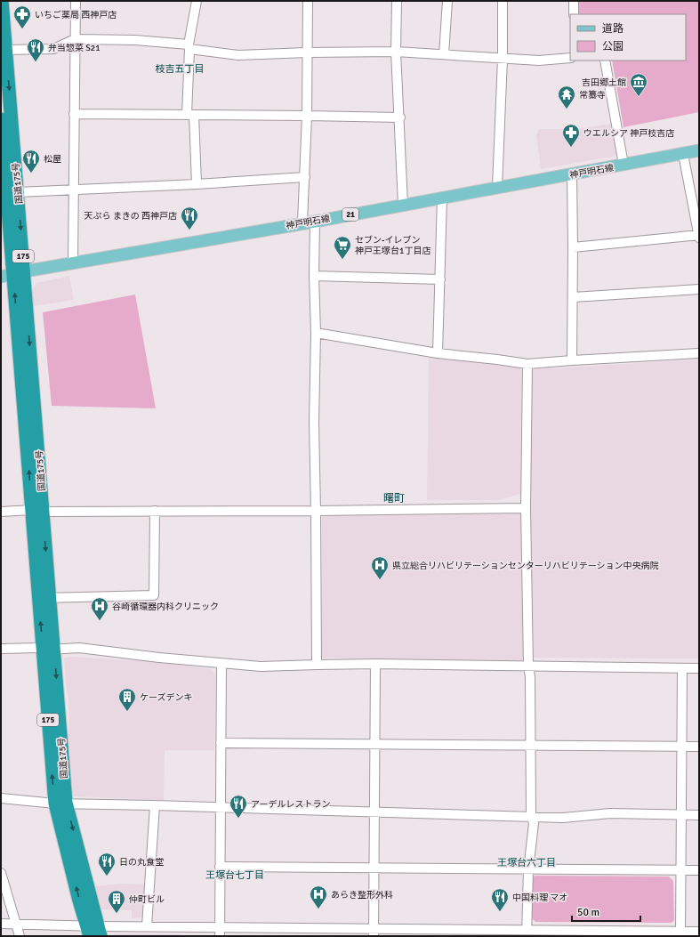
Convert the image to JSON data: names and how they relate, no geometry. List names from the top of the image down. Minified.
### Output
{"streets":{"highway":["国道175号","175"],"main road":["神戸明石線","21"]},"crossings":[["神戸明石線","国道175号"]],"districts":["枝吉五丁目","曙町","王塚台六丁目","王塚台七丁目"],"places":{"pharmacy":["いちご薬局 西神戸店","ウエルシア 神戸枝吉店"],"restaurant":["弁当惣菜 S21","松屋","天ぷら まきの 西神戸店","アーデルレストラン","日の丸食堂","中国料理 マオ"],"museum":["吉田郷土館"],"temple":["常纂寺"],"supermarket":["セブン-イレブン 神戸王塚台1丁目店"],"hospital":["県立総合リハビリテーションセンターリハビリテーション中央病院","谷崎循環器内科クリニック","あらき整形外科"],"building":["ケーズデンキ","仲町ビル"]},"legend":["道路","公園"],"scale_bar":"50 m"}
